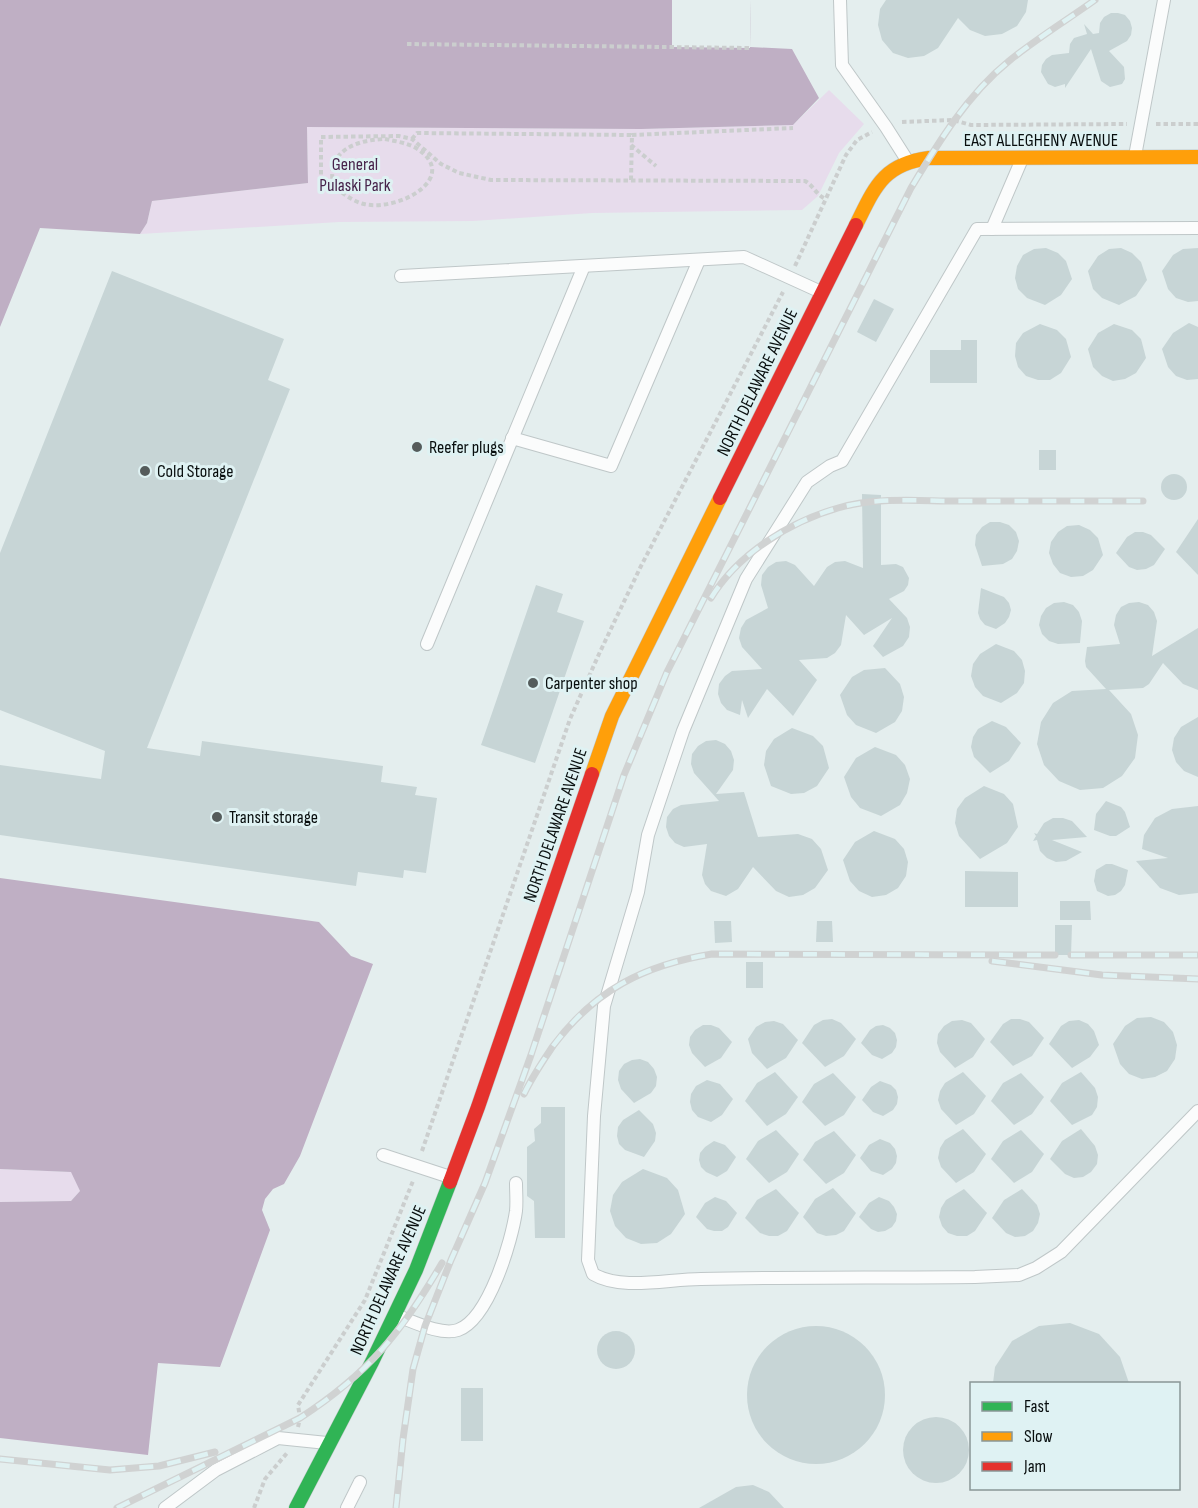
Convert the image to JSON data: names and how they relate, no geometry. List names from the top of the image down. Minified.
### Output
{"streets":{"street":["EAST ALLEGHENY AVENUE","NORTH DELAWARE AVENUE"]},"crossings":[["EAST ALLEGHENY AVENUE","NORTH DELAWARE AVENUE"]],"parks":["General Pulaski Park"],"places":["Reefer plugs","Cold Storage","Carpenter shop","Transit storage"],"legend":["Fast","Slow","Jam"]}
